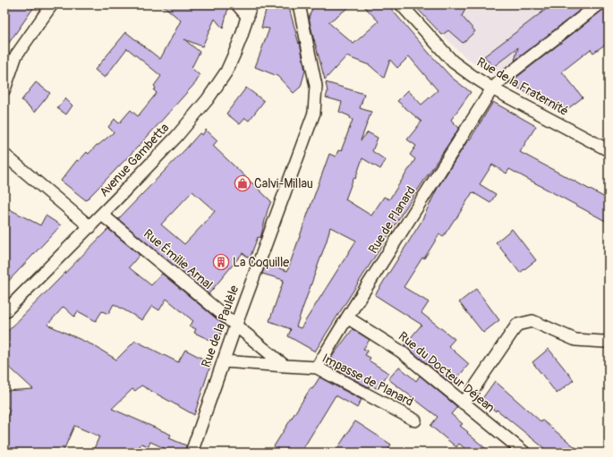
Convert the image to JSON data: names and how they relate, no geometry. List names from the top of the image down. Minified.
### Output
{"streets":{"street":["Rue de la Fraternité","Avenue Gambetta","Rue de Planard","Rue Émilie Arnal","Rue de la Paulèle","Rue du Docteur Déjean","Impasse de Planard"]},"crossings":[["Rue de la Fraternité","Rue de Planard"],["Avenue Gambetta","Rue Émilie Arnal"],["Rue de Planard","Rue du Docteur Déjean"],["Rue de Planard","Impasse de Planard"],["Rue Émilie Arnal","Rue de la Paulèle"],["Rue de la Paulèle","Impasse de Planard"]],"places":{"shop":["Calvi-Millau"],"building":["La Coquille"]}}
